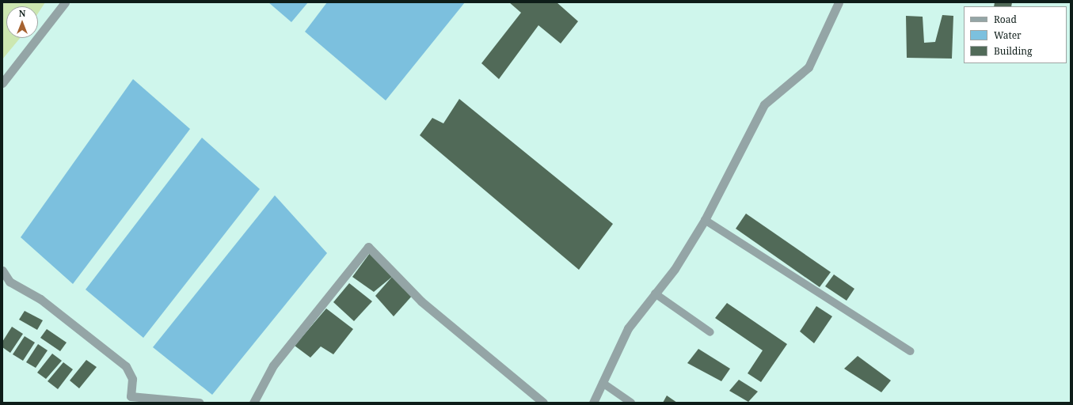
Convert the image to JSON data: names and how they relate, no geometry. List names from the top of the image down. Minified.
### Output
{"legend":["Road","Water","Building"],"north":"top"}
